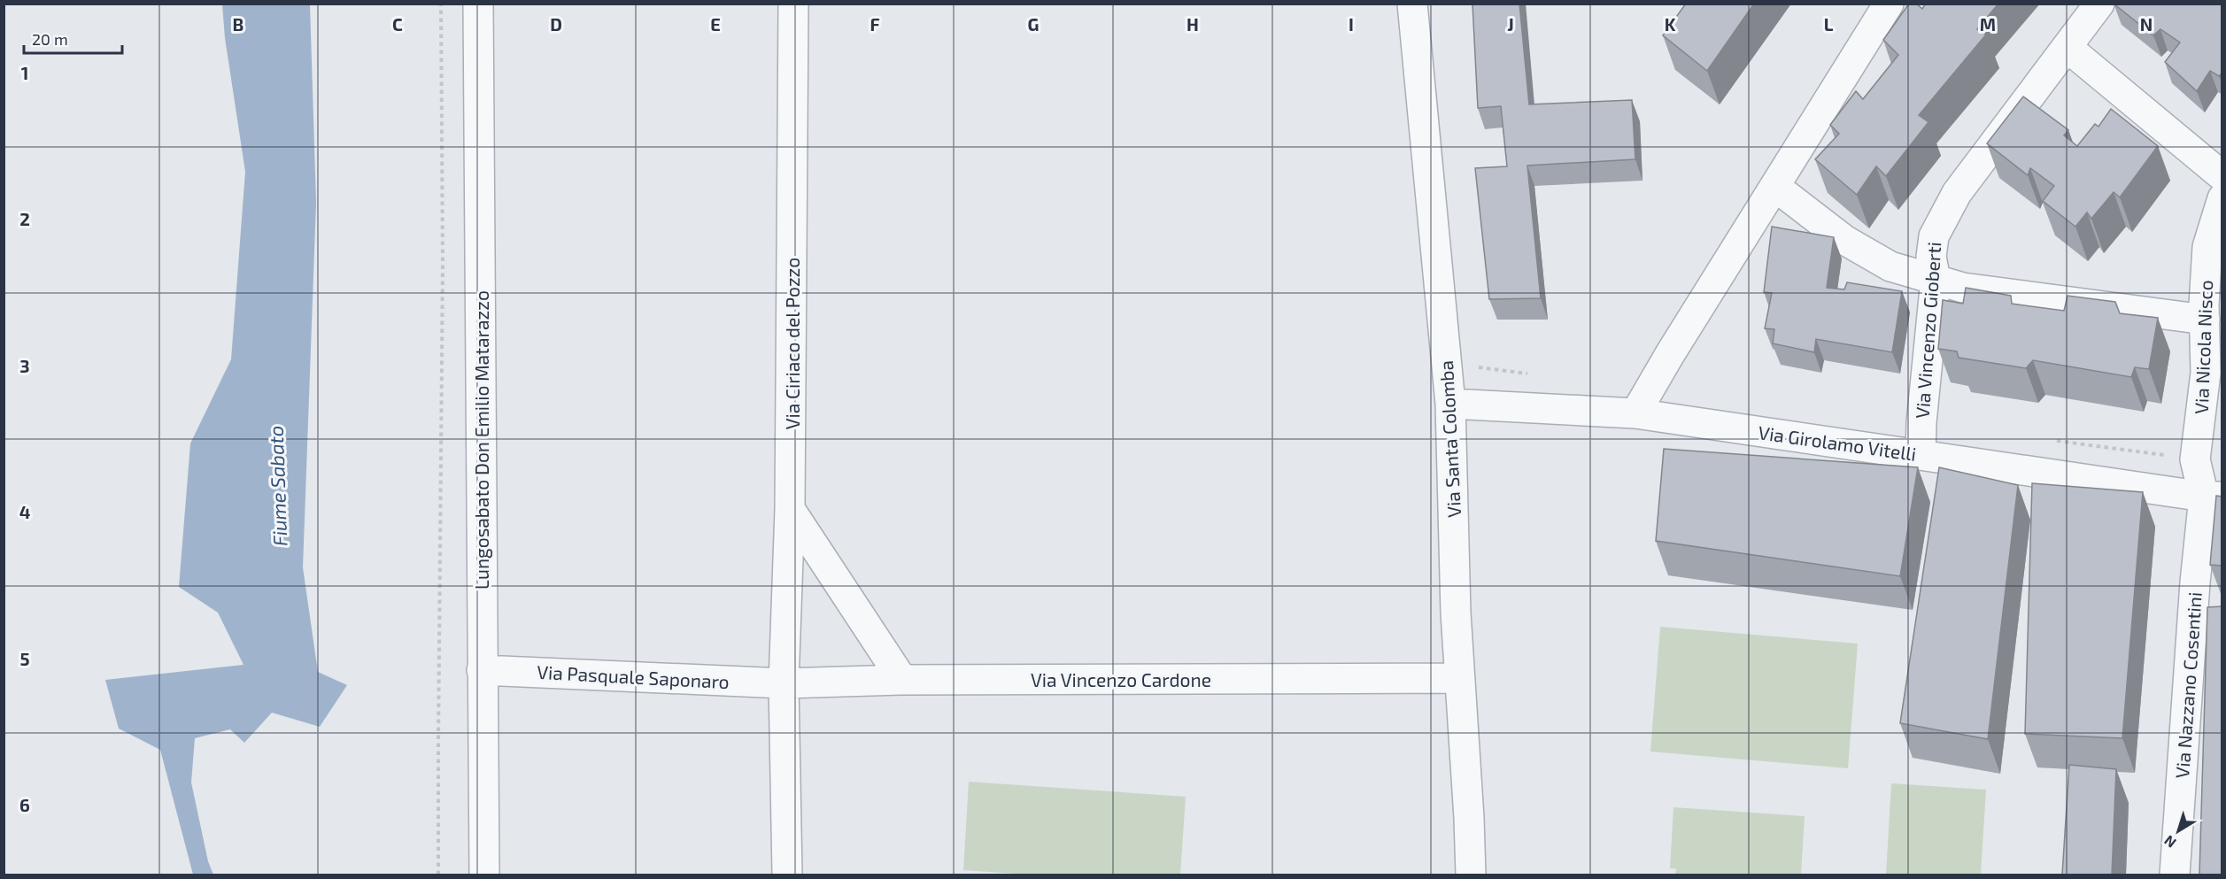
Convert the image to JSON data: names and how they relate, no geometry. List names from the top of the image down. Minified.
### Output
{"streets":{"street":["Via Vincenzo Gioberti","Via Ciriaco del Pozzo","Via Nicola Nisco","Via Santa Colomba","Lungosabato Don Emilio Matarazzo","Via Girolamo Vitelli","Via Pasquale Saponaro","Via Vincenzo Cardone","Via Nazzano Cosentini"]},"crossings":[["Via Vincenzo Gioberti","Via Girolamo Vitelli"],["Via Ciriaco del Pozzo","Via Pasquale Saponaro"],["Via Ciriaco del Pozzo","Via Vincenzo Cardone"],["Via Nicola Nisco","Via Girolamo Vitelli"],["Via Nicola Nisco","Via Nazzano Cosentini"],["Via Santa Colomba","Via Girolamo Vitelli"],["Via Santa Colomba","Via Vincenzo Cardone"],["Lungosabato Don Emilio Matarazzo","Via Pasquale Saponaro"],["Via Girolamo Vitelli","Via Nazzano Cosentini"],["Via Pasquale Saponaro","Via Vincenzo Cardone"]],"water":["Fiume Sabato"],"scale_bar":"20 m","north":"bottom left","grid":{"columns":["B","C","D","E","F","G","H","I","J","K","L","M","N"],"rows":["1","2","3","4","5","6"]}}
